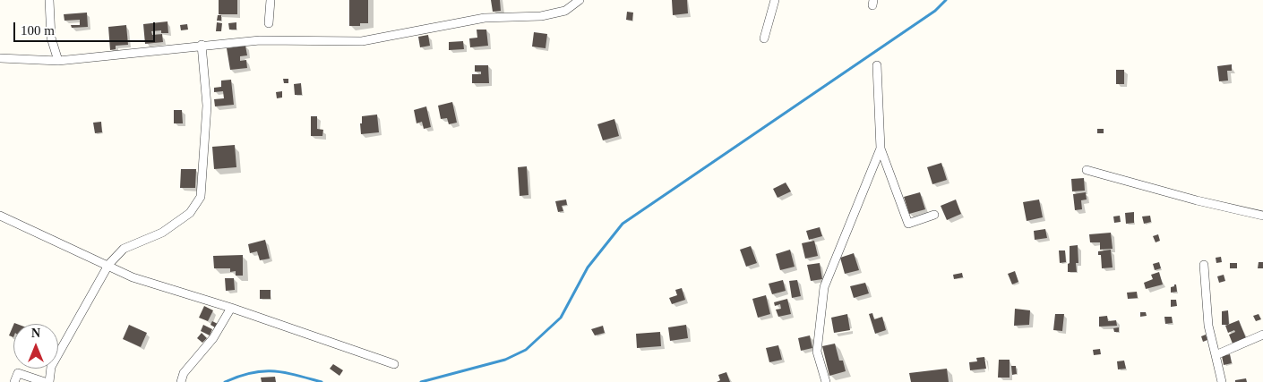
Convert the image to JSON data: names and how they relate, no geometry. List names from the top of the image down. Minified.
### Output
{"scale_bar":"100 m","north":"top"}
